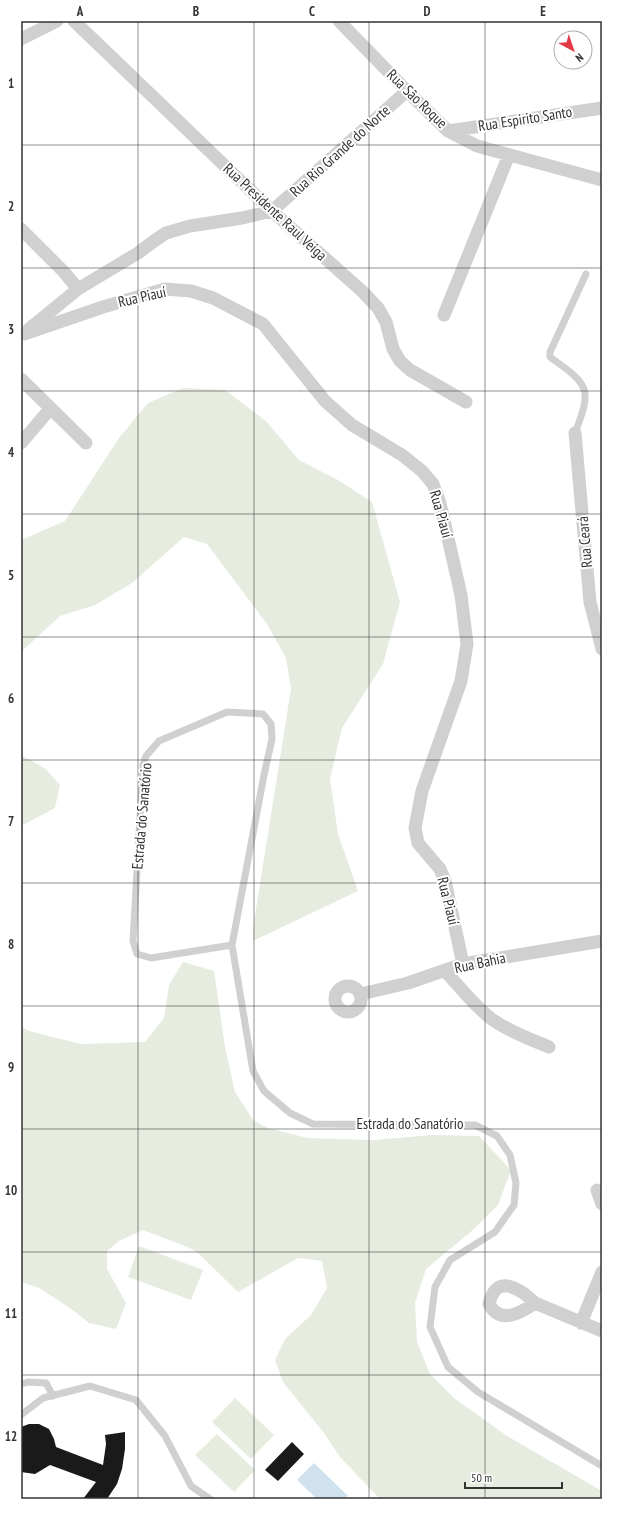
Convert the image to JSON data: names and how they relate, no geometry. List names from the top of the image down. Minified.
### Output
{"streets":{"street":["Rua São Roque","Rua Espirito Santo","Rua Rio Grande do Norte","Rua Presidente Raul Veiga","Rua Piauí","Rua Ceará","Rua Bahia"],"lane":["Estrada do Sanatório"]},"crossings":[["Rua São Roque","Rua Espirito Santo"],["Rua São Roque","Rua Rio Grande do Norte"],["Rua Rio Grande do Norte","Rua Presidente Raul Veiga"],["Rua Rio Grande do Norte","Rua Piauí"],["Rua Piauí","Rua Bahia"]],"scale_bar":"50 m","north":"bottom right","grid":{"columns":["A","B","C","D","E"],"rows":["1","2","3","4","5","6","7","8","9","10","11","12"]}}
